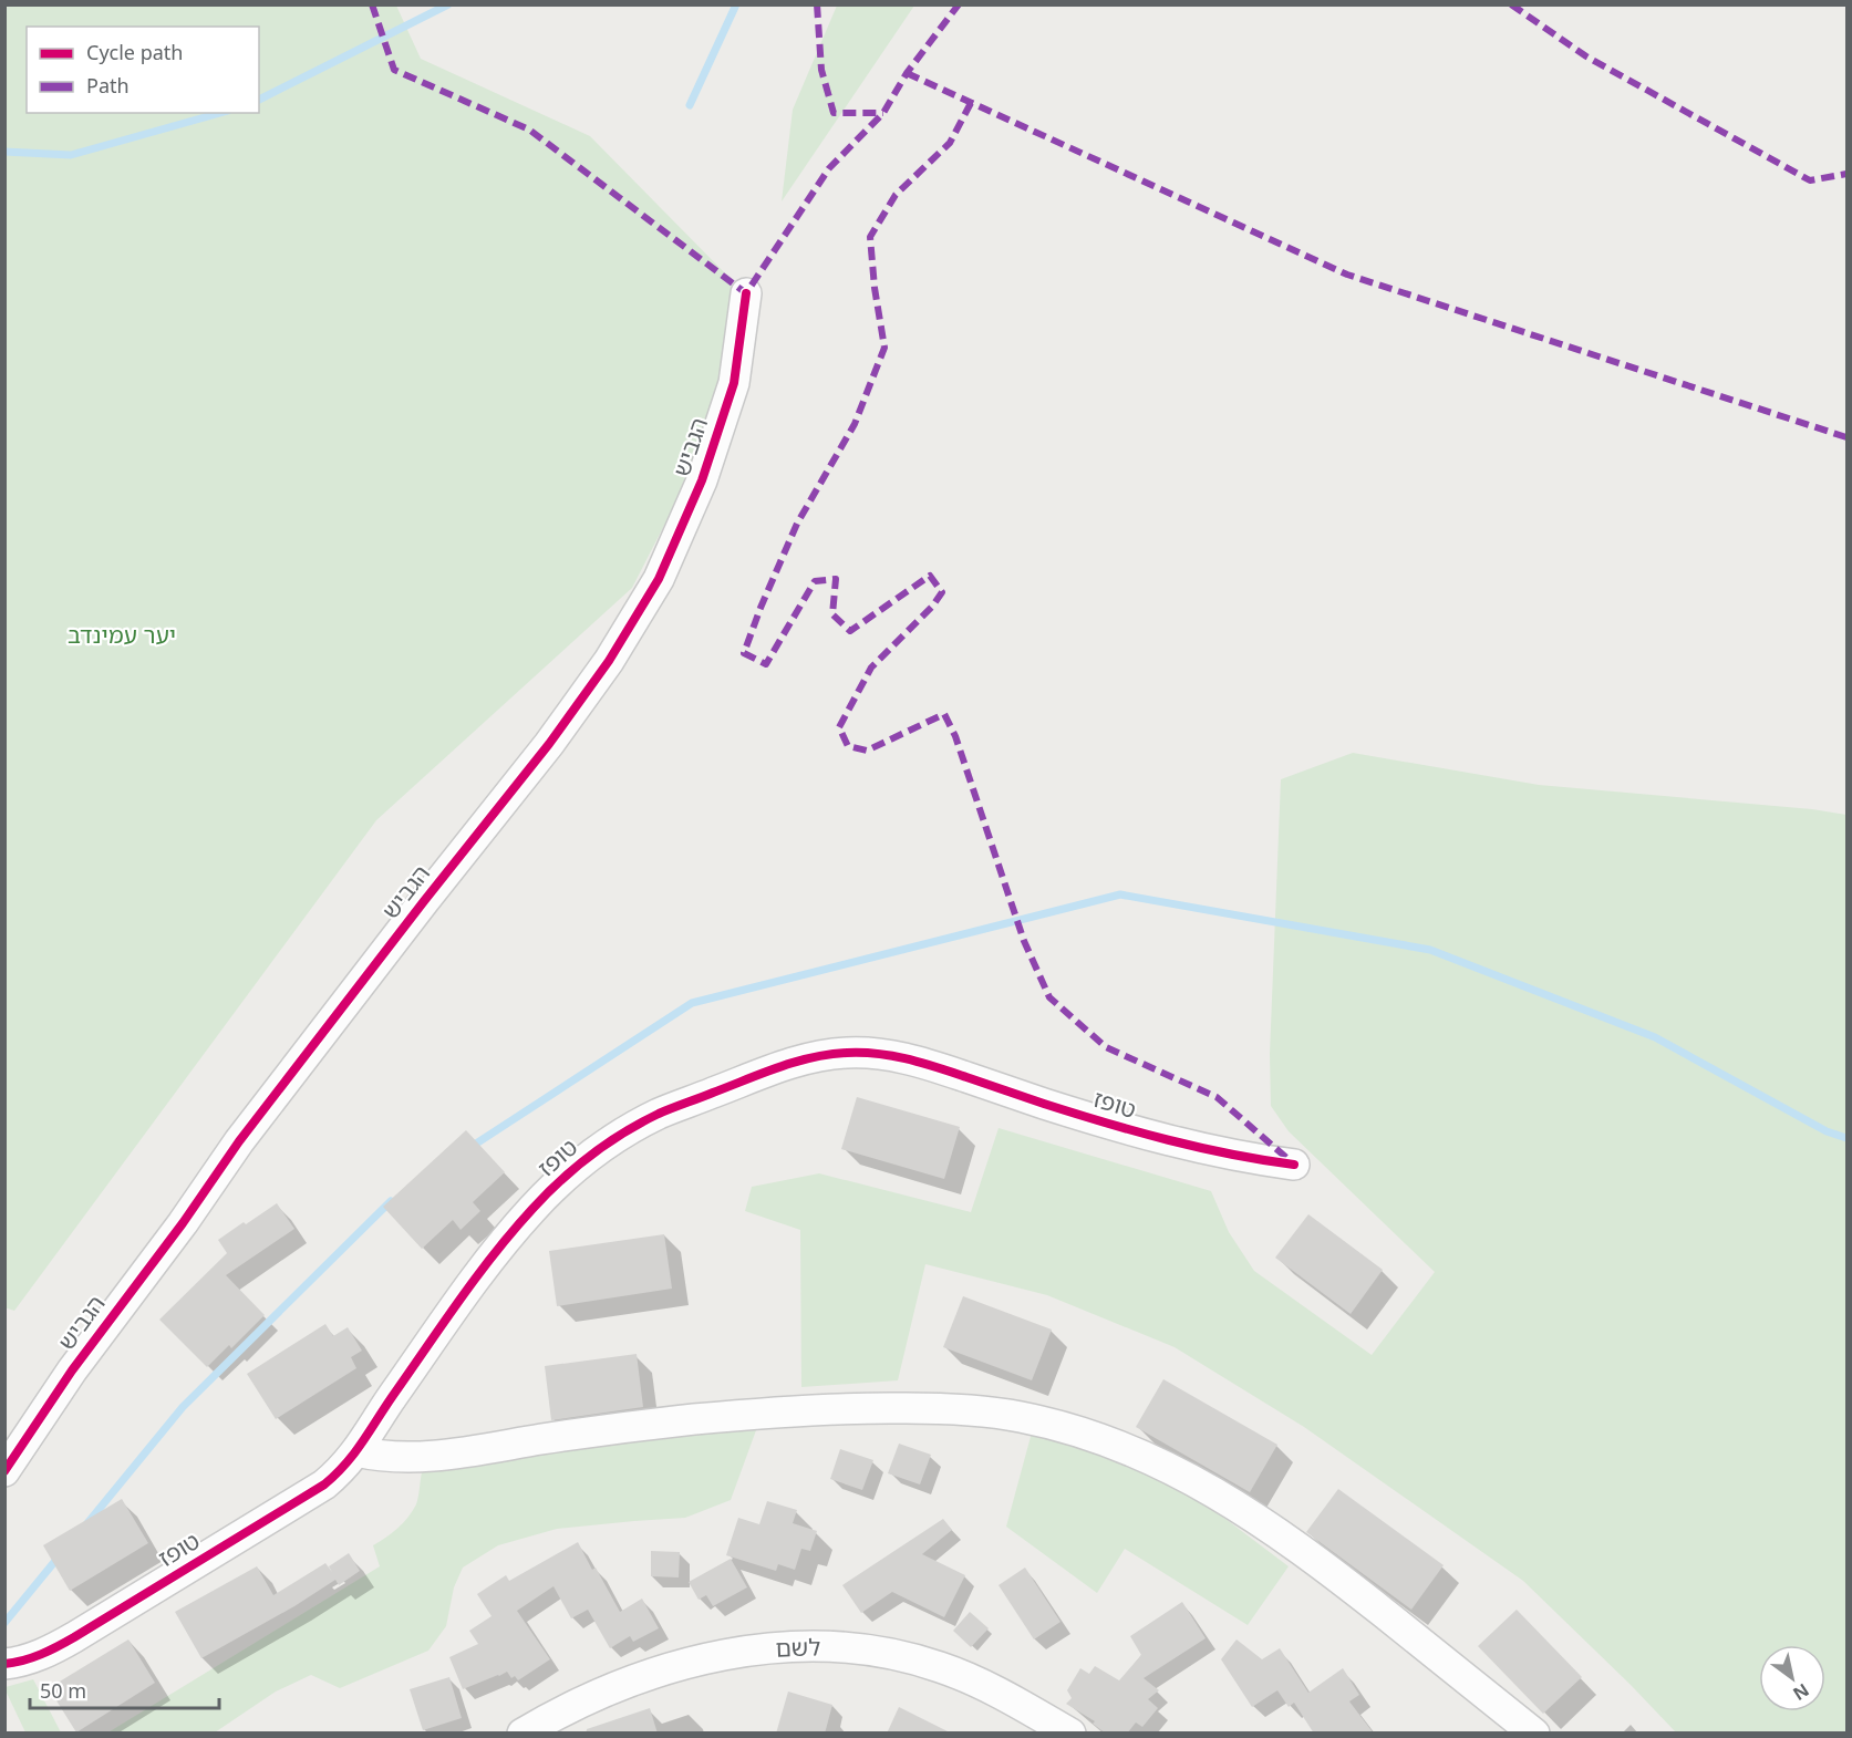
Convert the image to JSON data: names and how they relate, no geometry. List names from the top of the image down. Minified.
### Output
{"streets":{"street":["הגביש","טופז","לשם"]},"parks":["יער עמינדב"],"legend":["Cycle path","Path"],"scale_bar":"50 m","north":"bottom right"}
